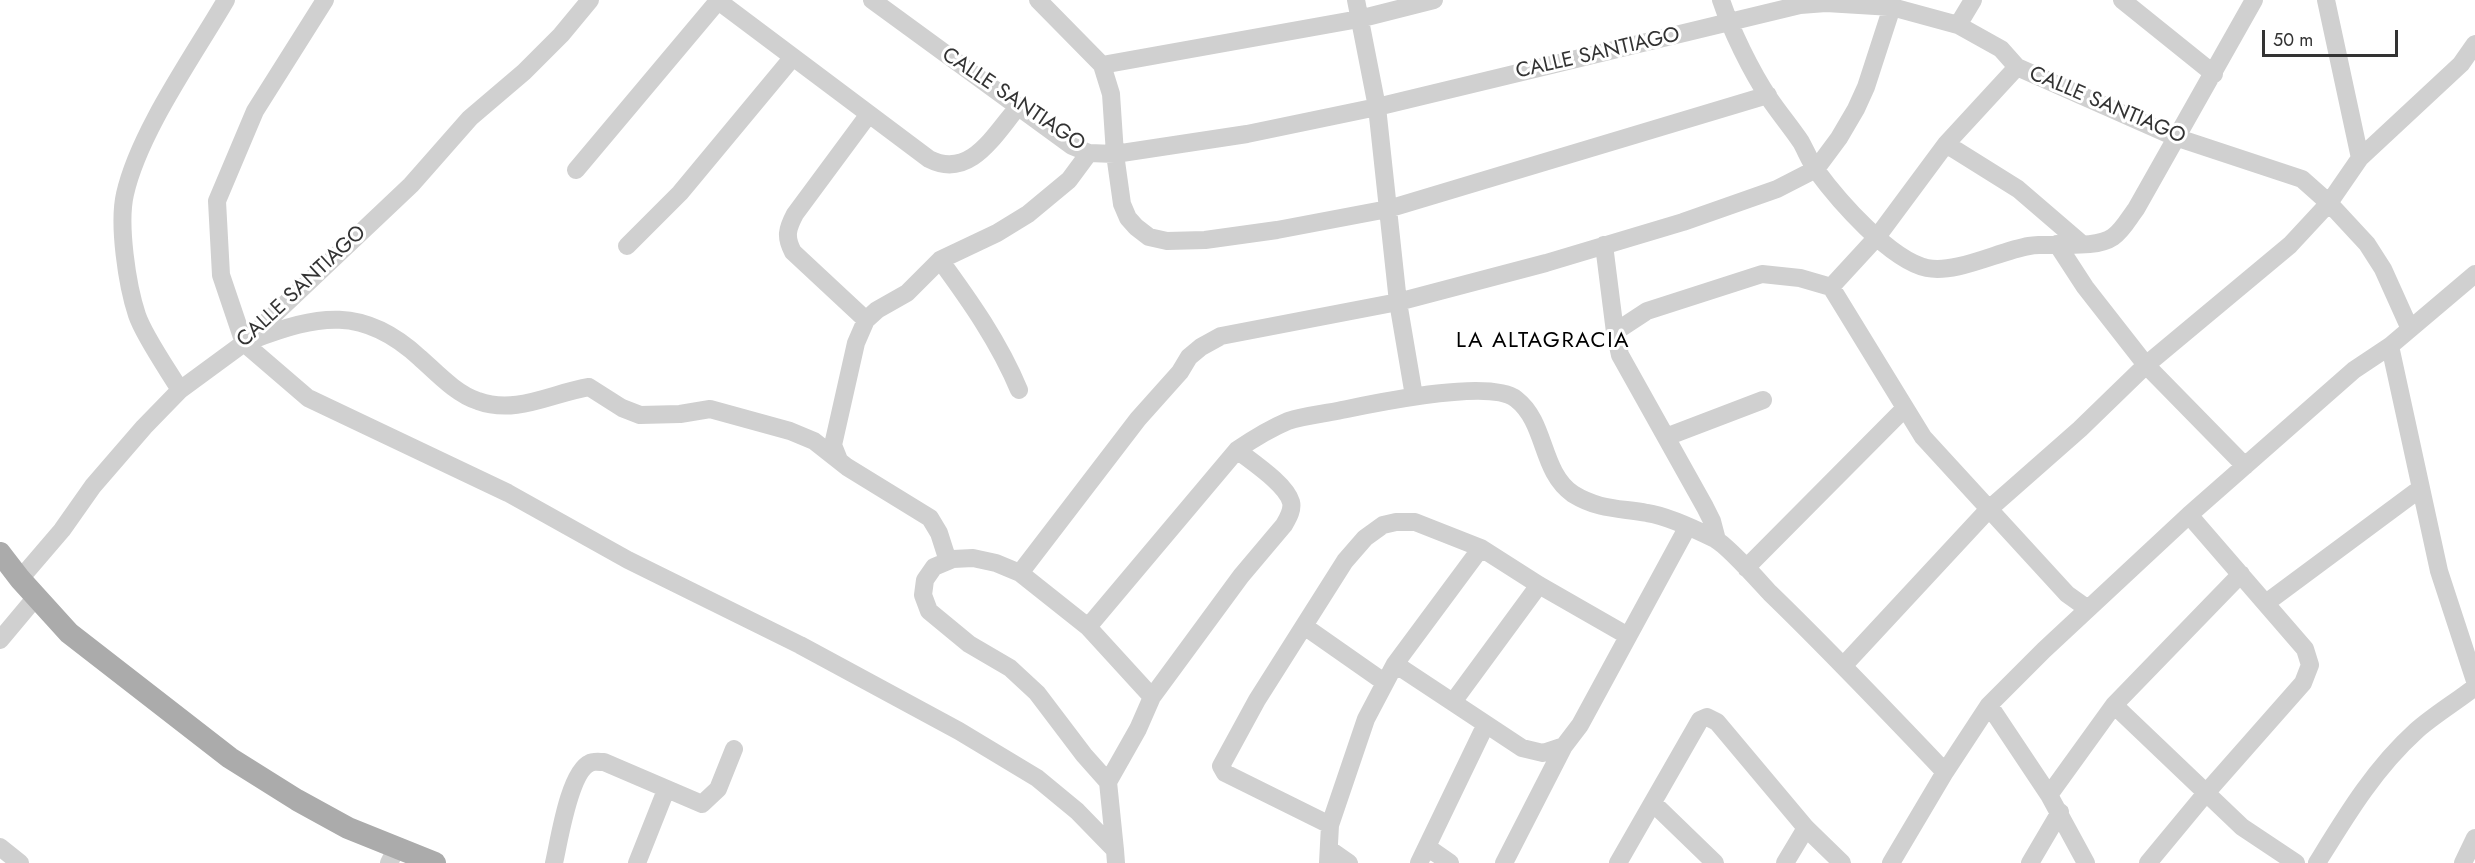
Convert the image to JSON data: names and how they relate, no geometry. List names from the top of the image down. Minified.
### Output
{"streets":{"street":["CALLE SANTIAGO"]},"districts":["LA ALTAGRACIA"],"scale_bar":"50 m"}
